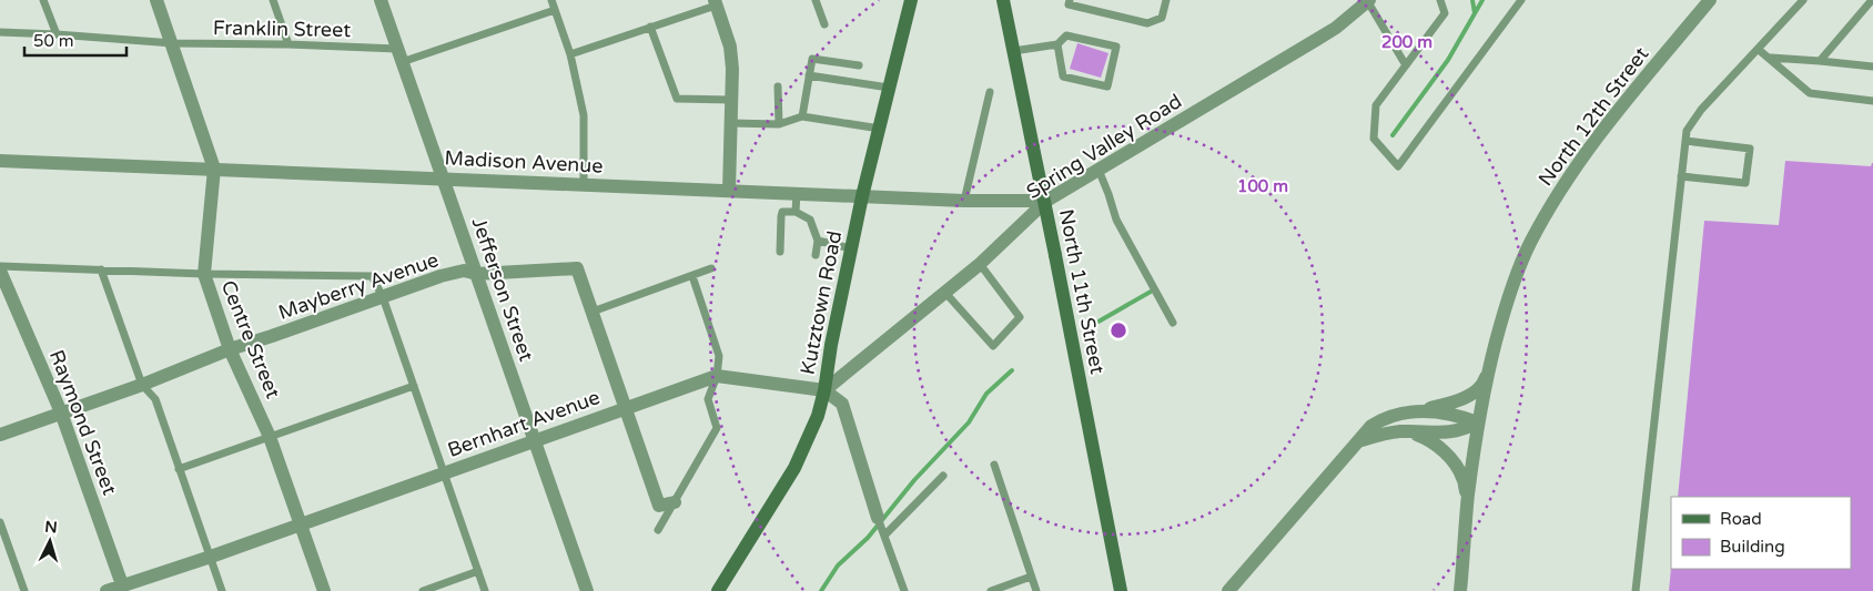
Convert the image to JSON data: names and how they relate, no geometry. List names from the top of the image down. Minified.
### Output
{"streets":{"main road":["North 11th Street","Kutztown Road"],"street":["North 12th Street","Spring Valley Road","Madison Avenue","Mayberry Avenue","Jefferson Street","Centre Street","Raymond Street","Bernhart Avenue"],"lane":["Franklin Street"]},"crossings":[["Franklin Street","Jefferson Street"],["Franklin Street","Centre Street"],["Spring Valley Road","Madison Avenue"],["Spring Valley Road","Kutztown Road"],["Spring Valley Road","Bernhart Avenue"],["Madison Avenue","Jefferson Street"],["Madison Avenue","Kutztown Road"],["Madison Avenue","Centre Street"],["Mayberry Avenue","Jefferson Street"],["Mayberry Avenue","Centre Street"],["Mayberry Avenue","Raymond Street"],["Mayberry Avenue","Bernhart Avenue"],["Jefferson Street","Bernhart Avenue"],["Kutztown Road","Bernhart Avenue"],["Centre Street","Bernhart Avenue"],["Raymond Street","Bernhart Avenue"]],"legend":["Road","Building"],"scale_bar":"50 m","north":"top","rings":["200 m","100 m"]}
